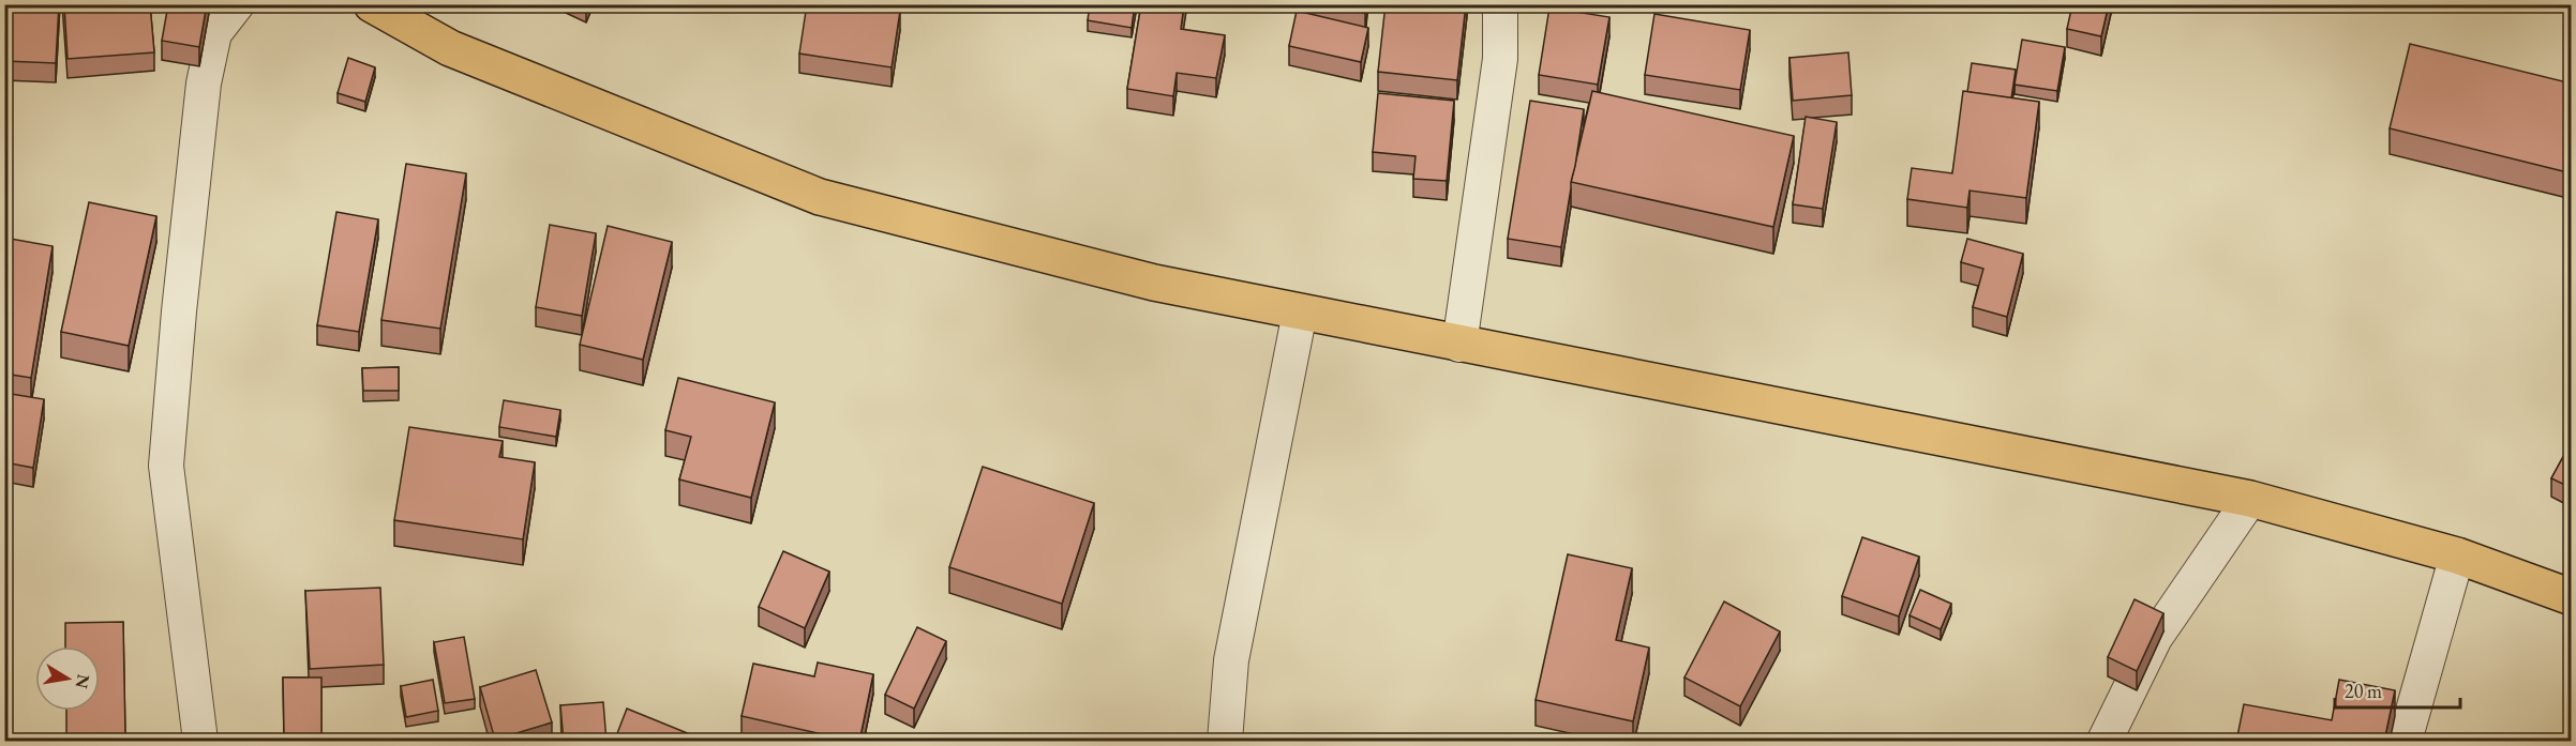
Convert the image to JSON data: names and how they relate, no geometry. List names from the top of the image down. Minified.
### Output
{"scale_bar":"20 m","north":"right"}
